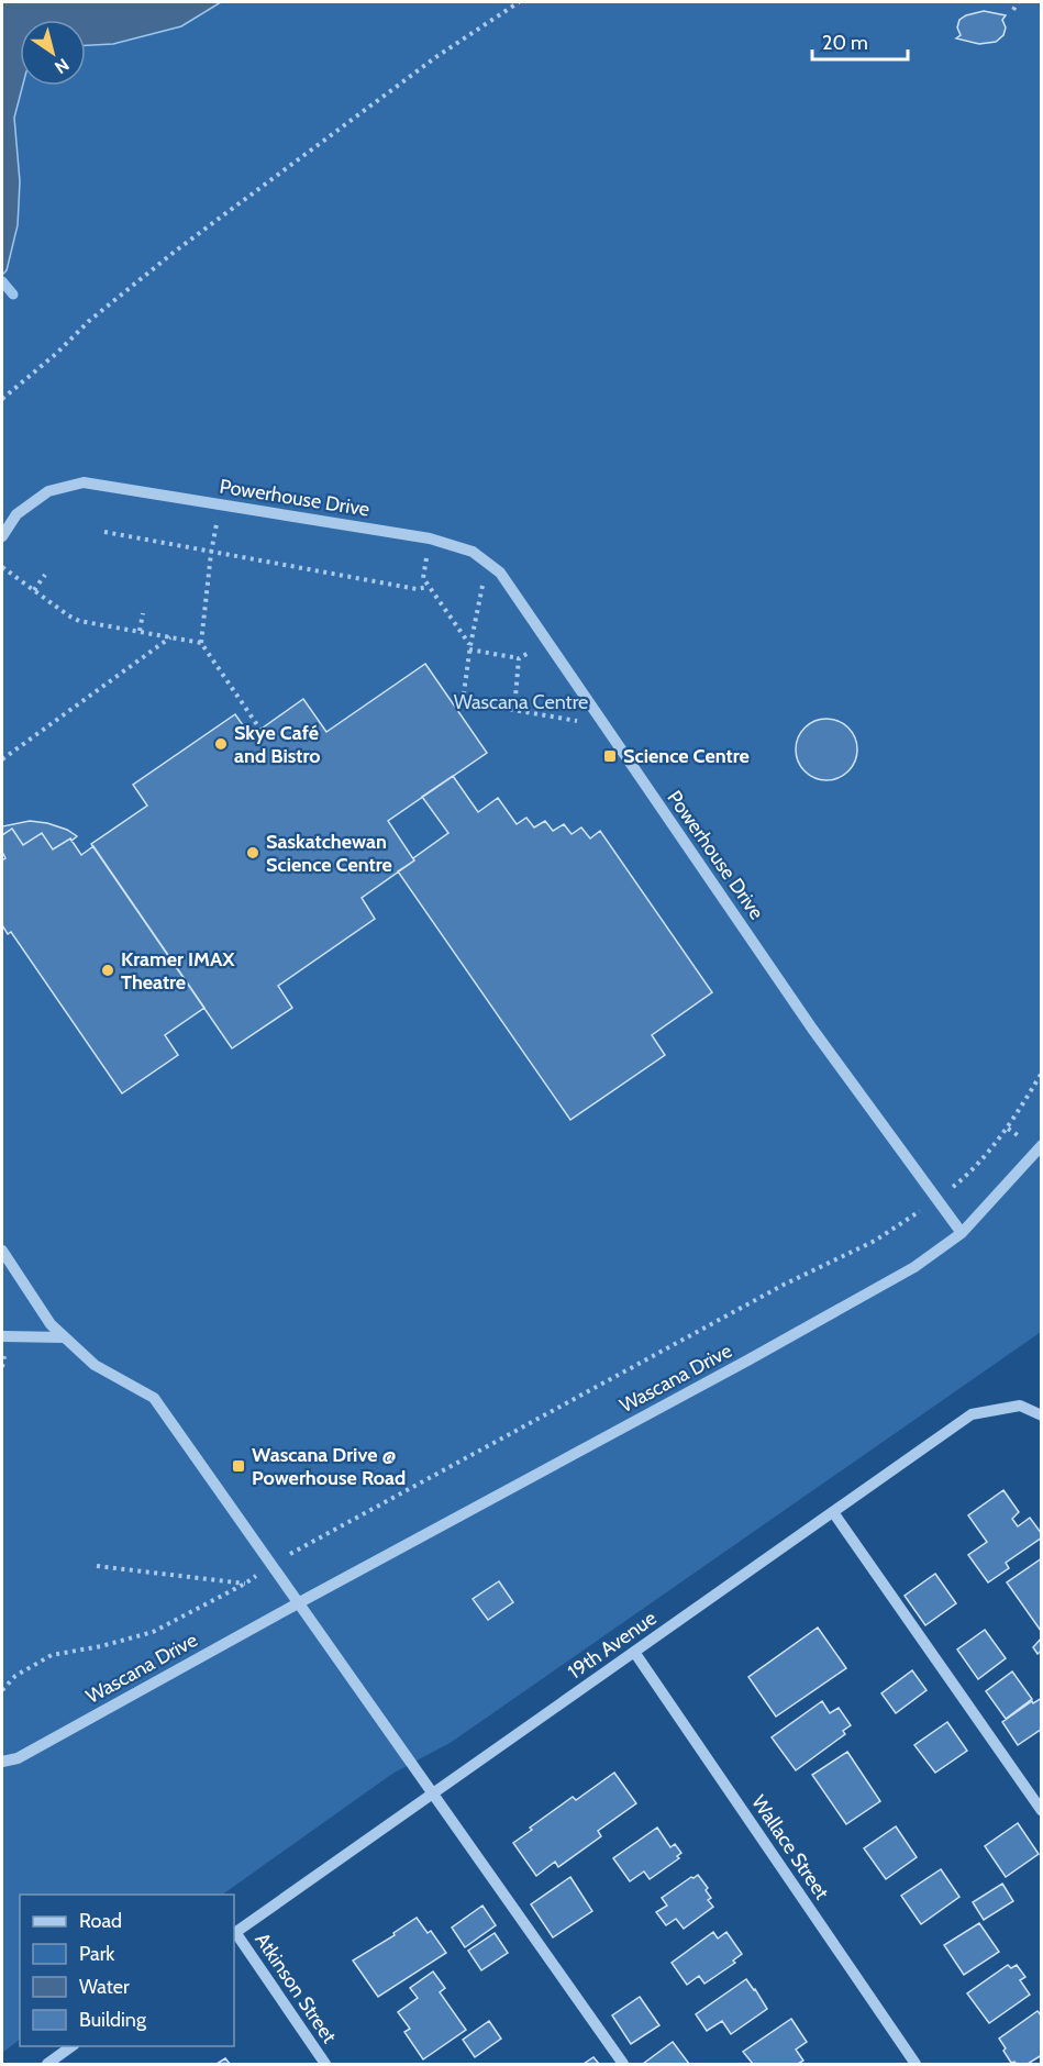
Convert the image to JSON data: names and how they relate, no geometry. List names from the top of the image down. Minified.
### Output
{"streets":{"street":["Powerhouse Drive","Wascana Drive","19th Avenue","Wallace Street","Atkinson Street"]},"crossings":[["Powerhouse Drive","Wascana Drive"],["19th Avenue","Wallace Street"],["19th Avenue","Atkinson Street"]],"parks":["Wascana Centre"],"places":{"other":["Skye Café and Bistro","Saskatchewan Science Centre","Kramer IMAX Theatre"],"transit":["Science Centre","Wascana Drive @ Powerhouse Road"]},"legend":["Road","Park","Water","Building"],"scale_bar":"20 m","north":"bottom right"}
